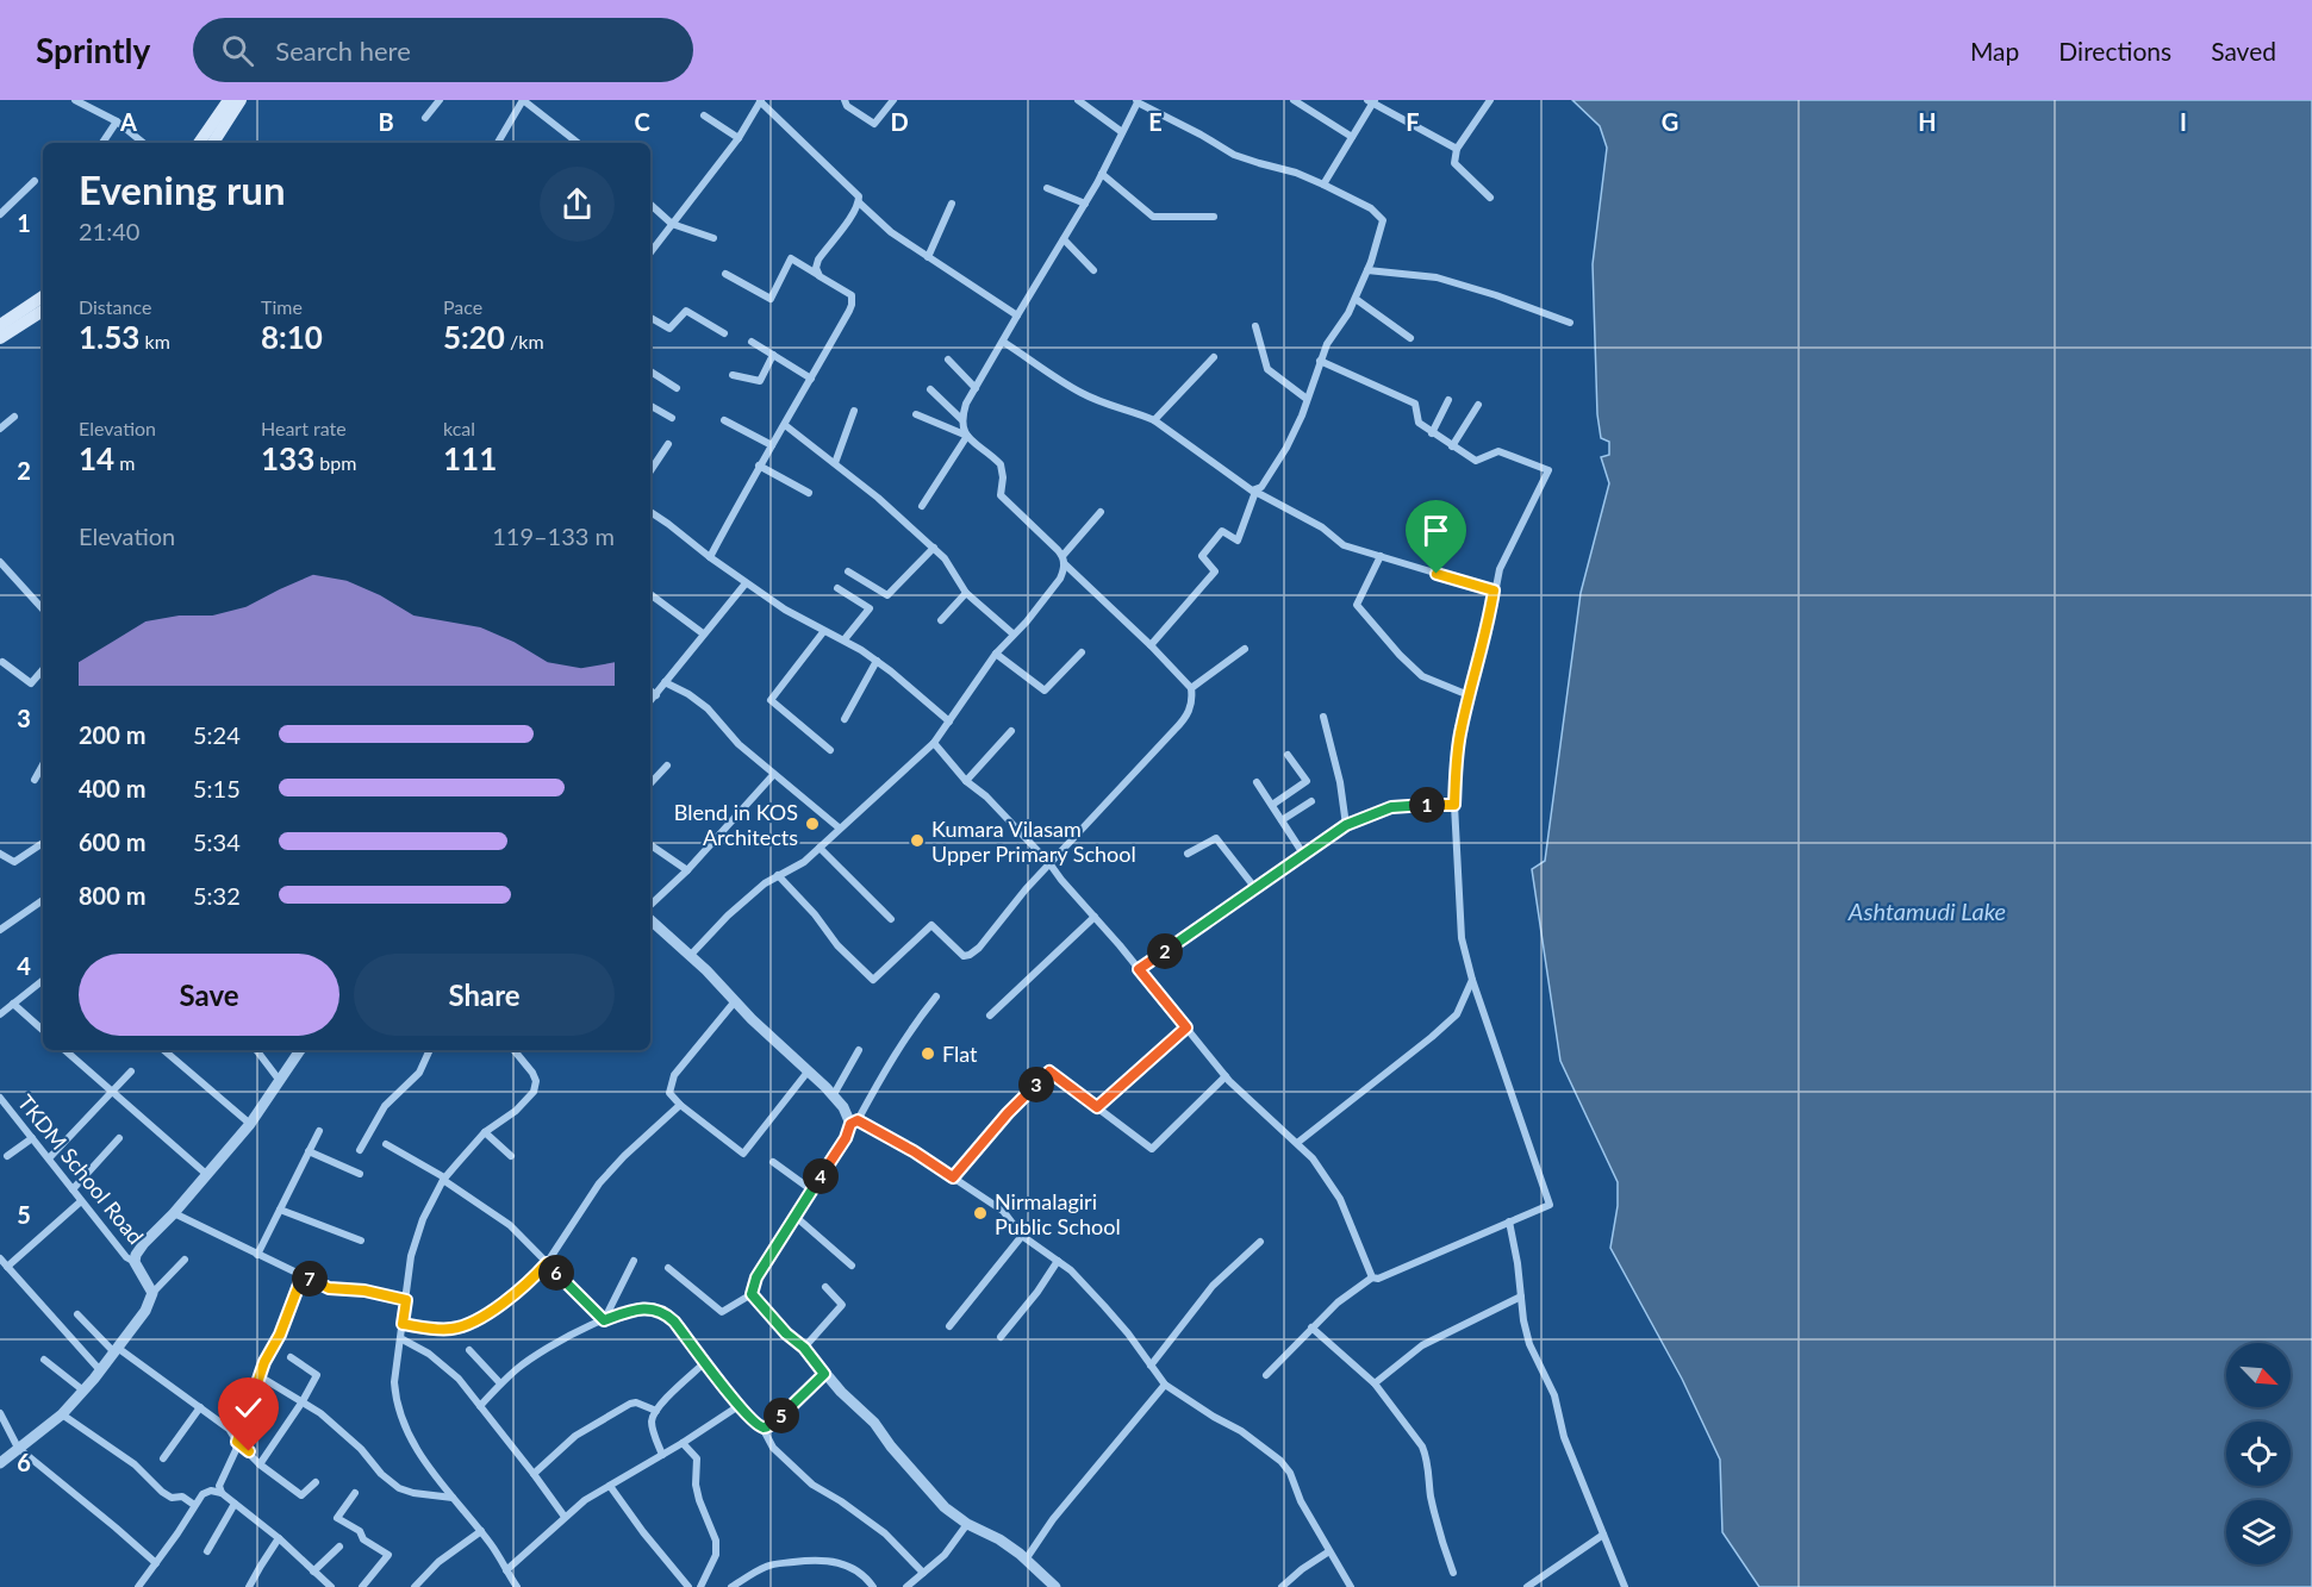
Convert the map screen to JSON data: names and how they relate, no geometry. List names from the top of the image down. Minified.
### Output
{"streets":{"street":["TKDM School Road"]},"water":["Ashtamudi Lake"],"places":["Blend in KOS Architects","Kumara Vilasam Upper Primary School","Flat","Nirmalagiri Public School"],"north":"bottom right","page":{"header":"Sprintly","search":"Search here","nav":["Map","Directions","Saved"],"heading":["Evening run","21:40"],"stats":[["Distance","1.53 km"],["Time","8:10"],["Pace","5:20 /km"],["Elevation","14 m"],["Heart rate","133 bpm"],["kcal","111"]],"chart":["Elevation","119–133 m"],"list":[{"name":"200 m","note":"5:24"},{"name":"400 m","note":"5:15"},{"name":"600 m","note":"5:34"},{"name":"800 m","note":"5:32"}],"pins":["1","2","3","4","6","7","5"],"buttons":["Save","Share"]},"grid":{"columns":["A","B","C","D","E","F","G","H","I"],"rows":["1","2","3","4","5","6"]}}
